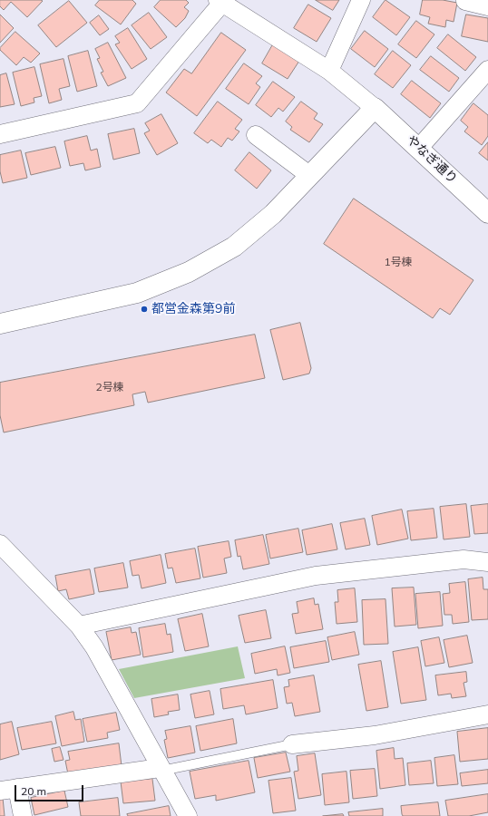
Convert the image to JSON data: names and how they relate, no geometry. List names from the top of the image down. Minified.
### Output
{"streets":{"street":["やなぎ通り"]},"places":["都営金森第9前"],"house_numbers":["1号棟","2号棟"],"scale_bar":"20 m"}
